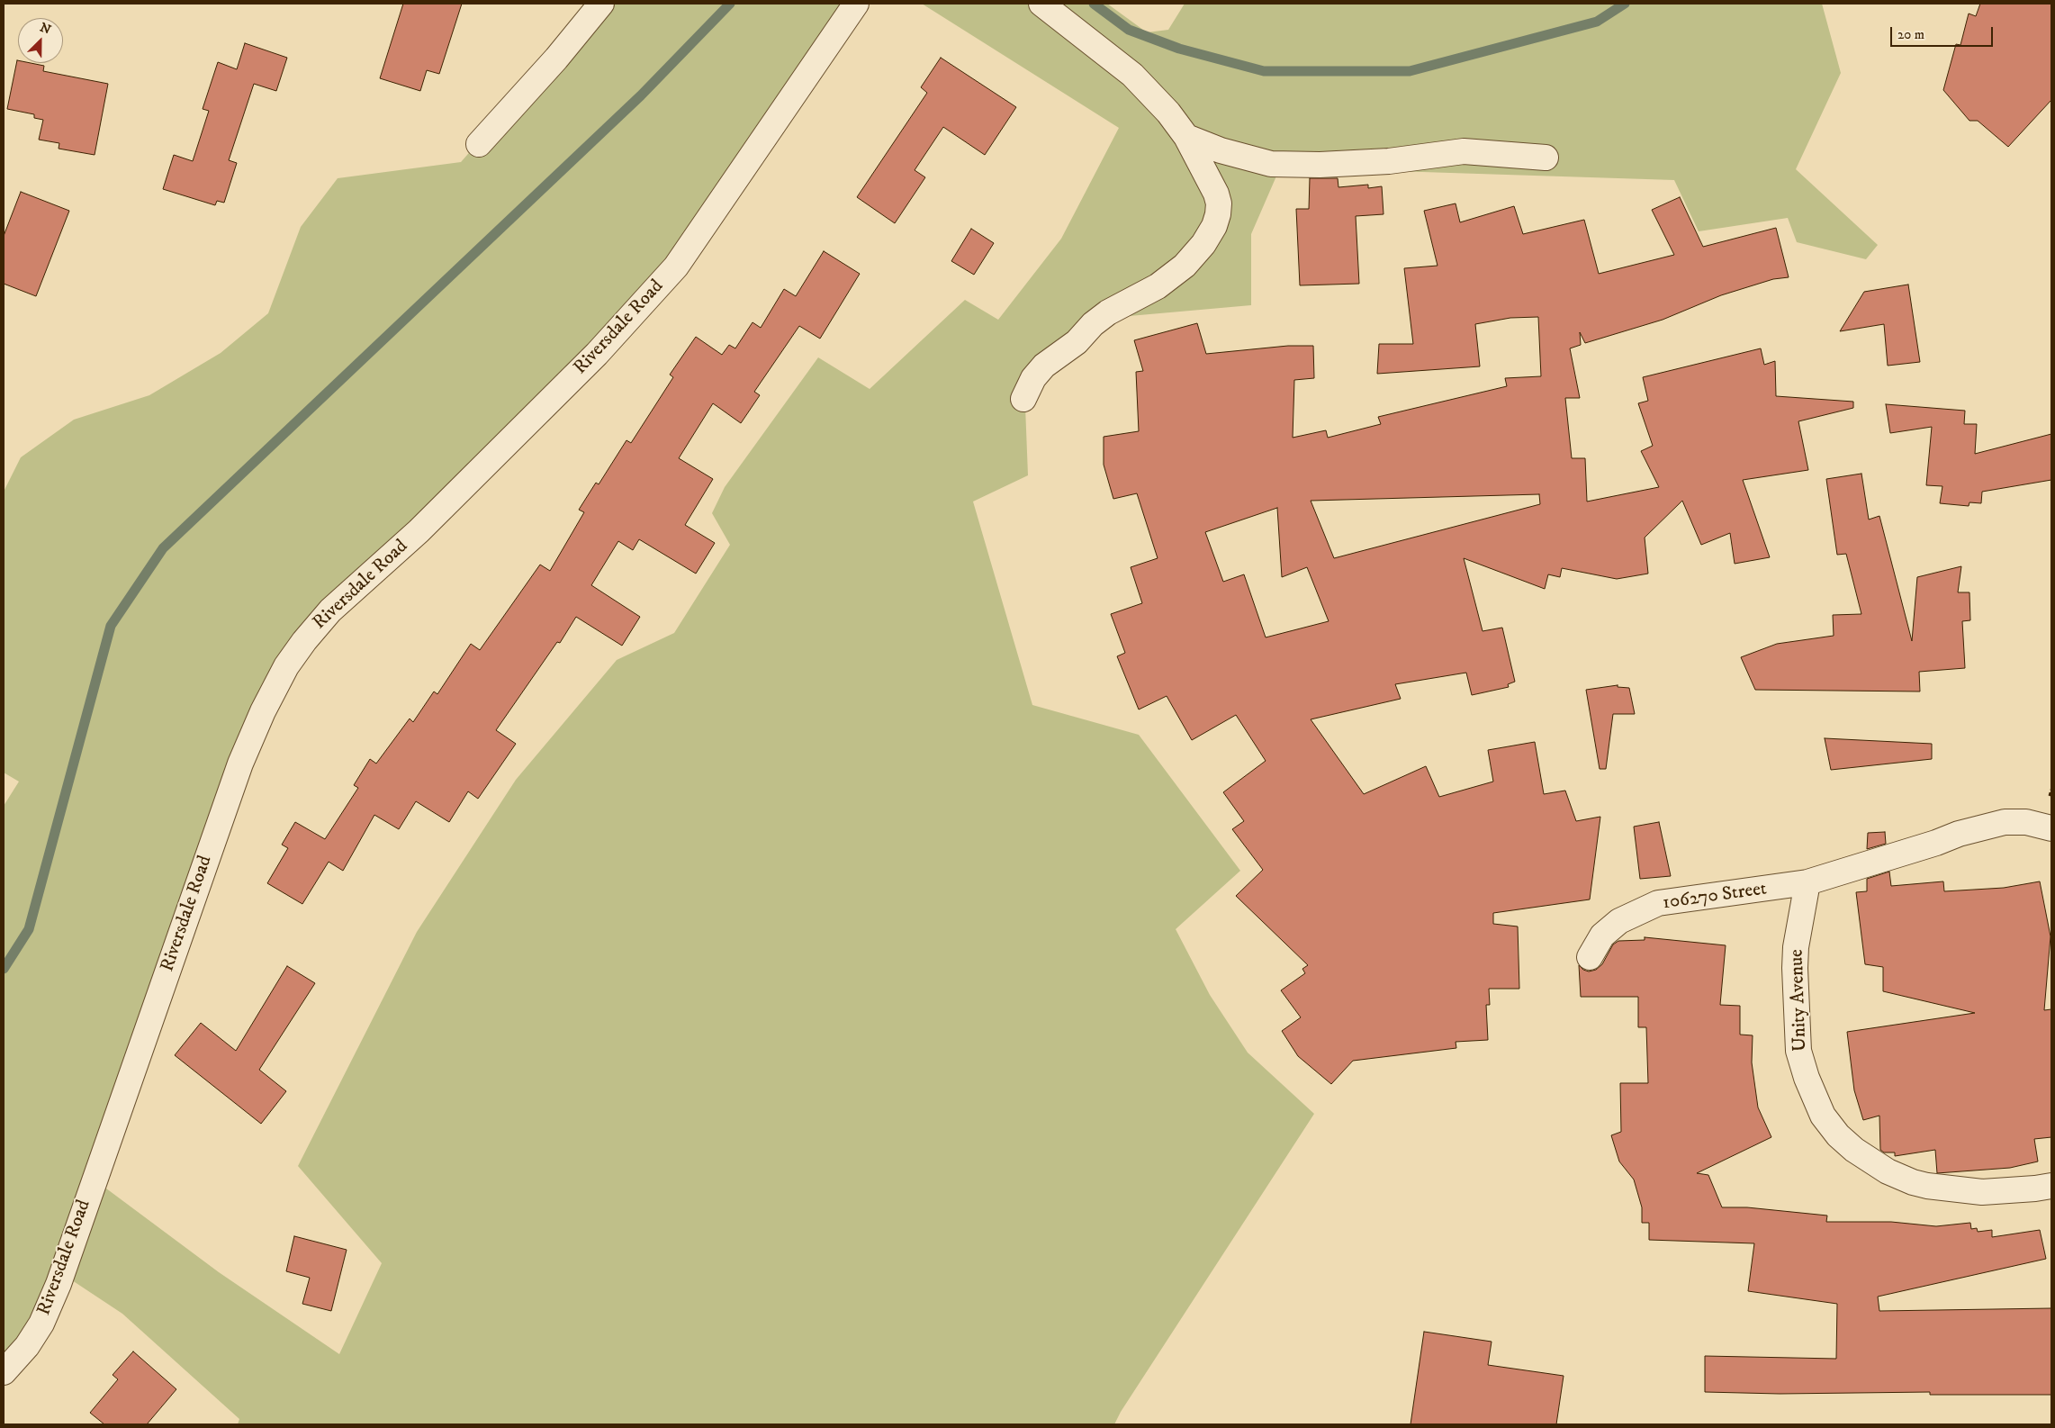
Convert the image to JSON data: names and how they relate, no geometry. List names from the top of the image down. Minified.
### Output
{"streets":{"street":["Riversdale Road","106270 Street","Unity Avenue"]},"crossings":[["106270 Street","Unity Avenue"]],"scale_bar":"20 m","north":"top right"}
